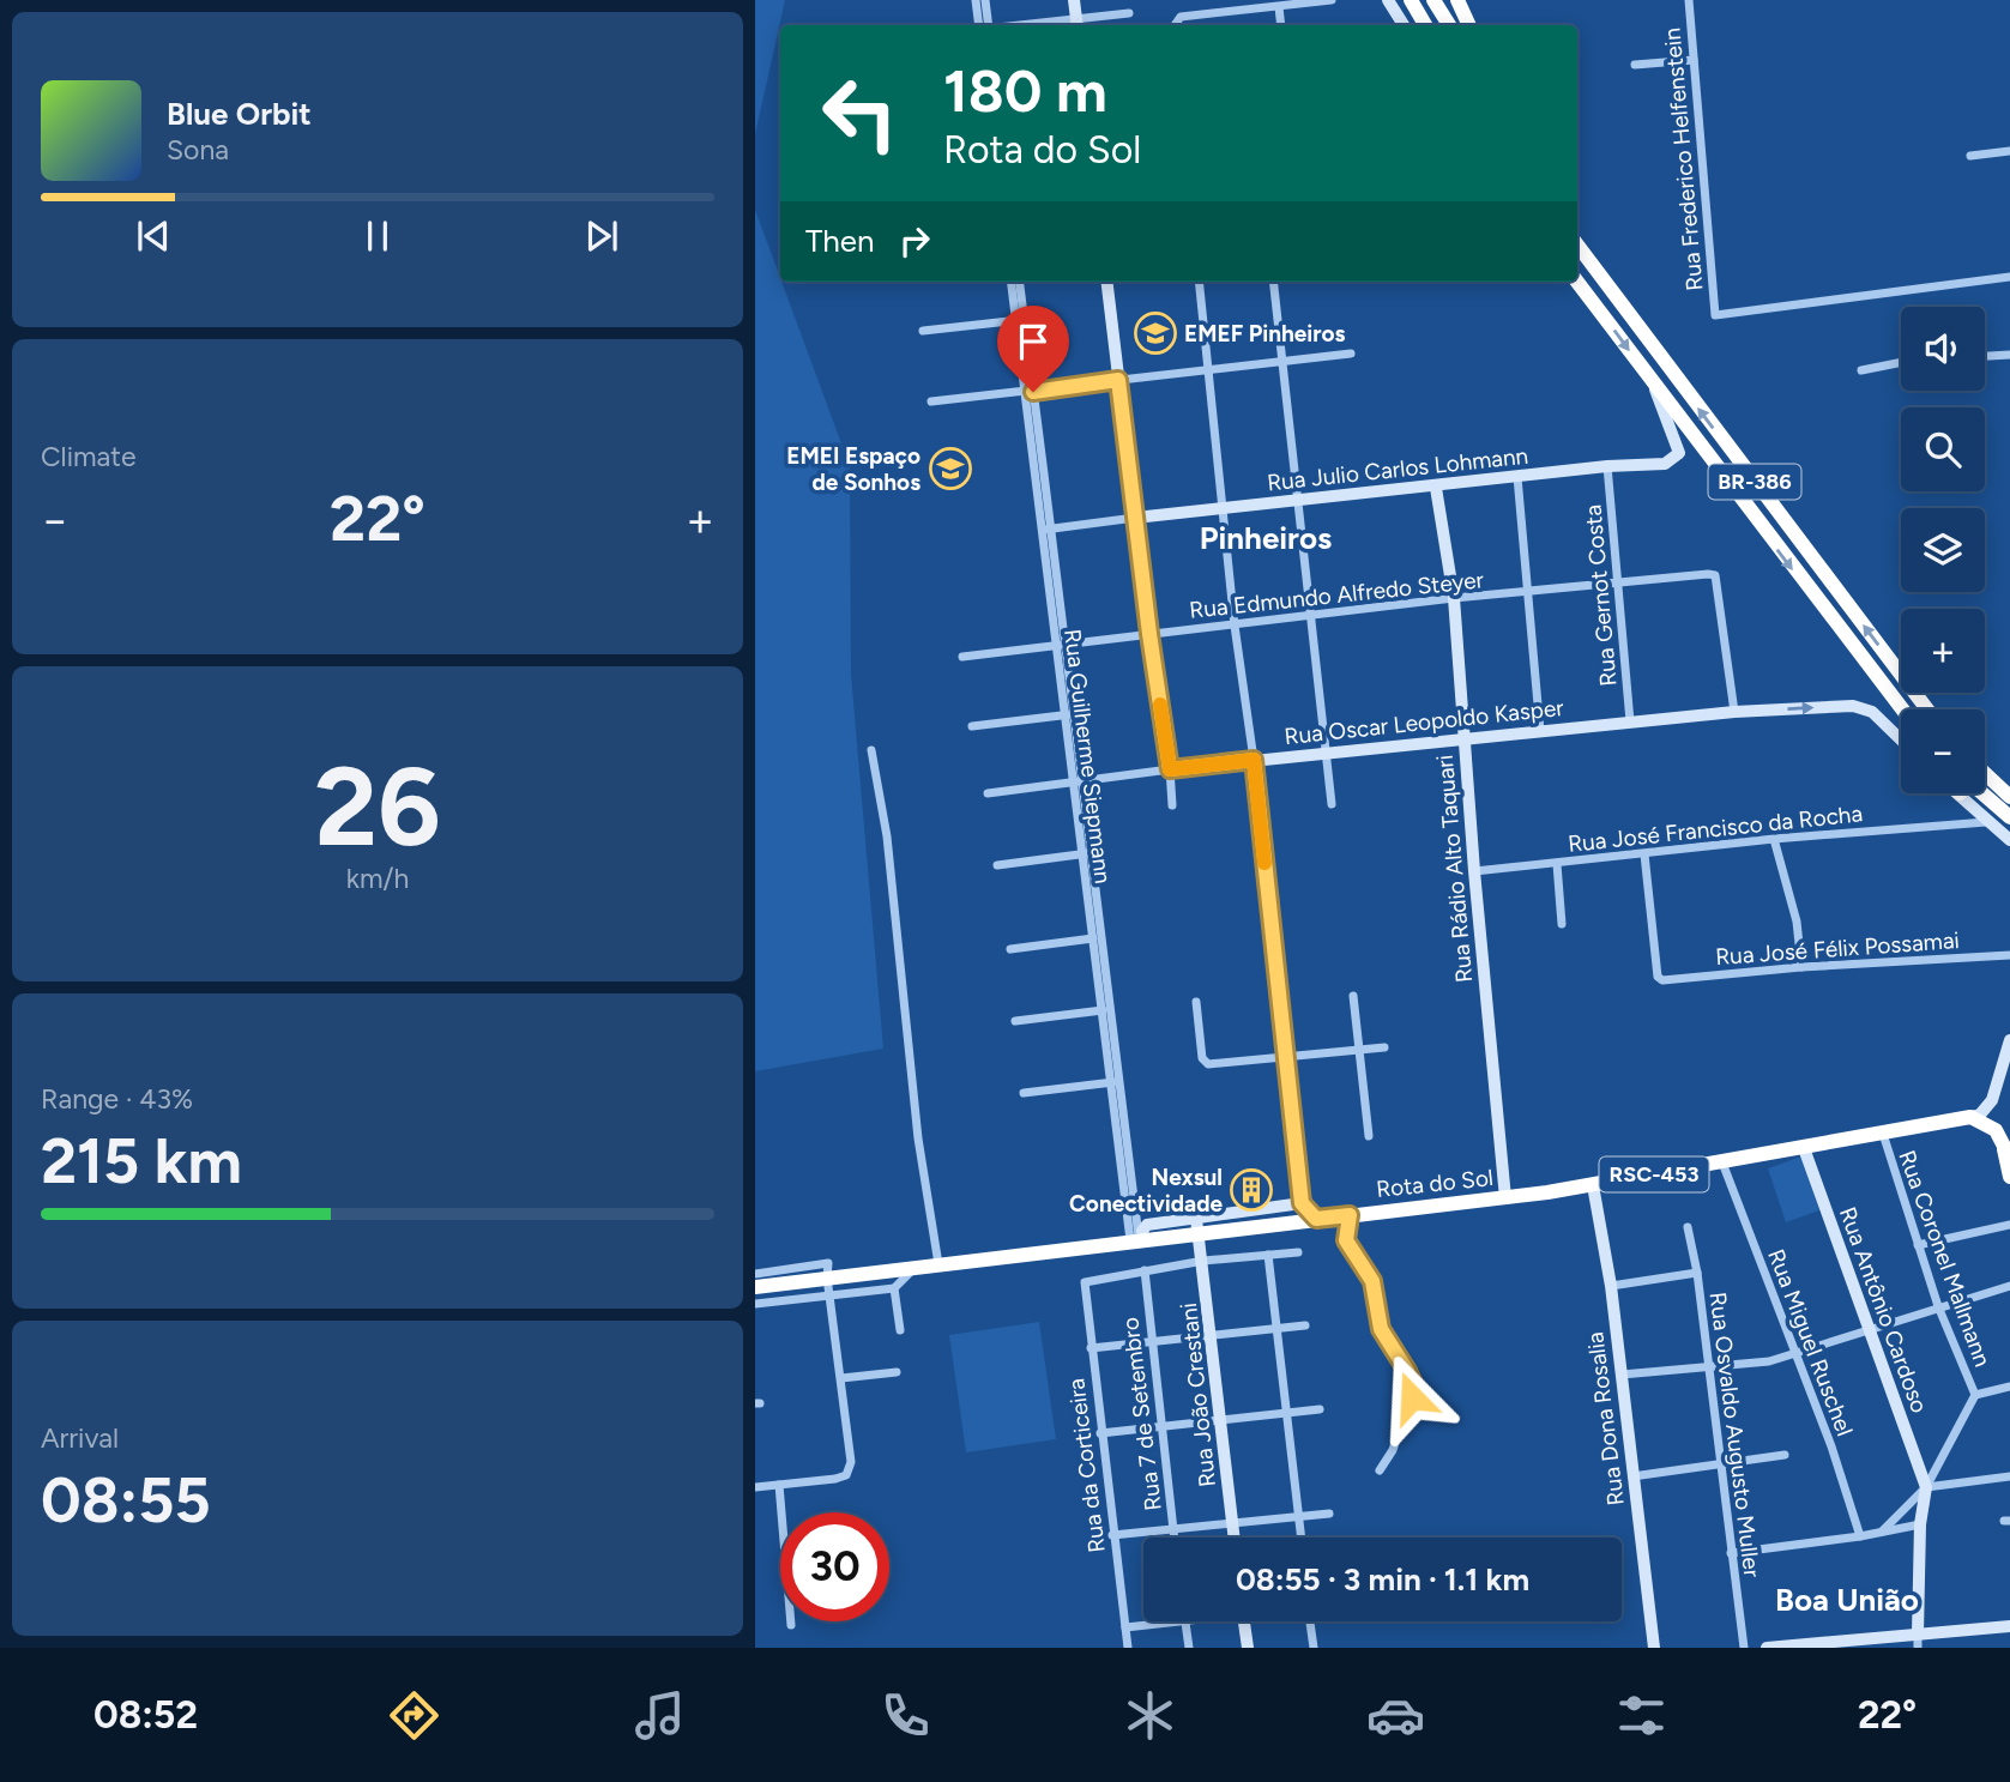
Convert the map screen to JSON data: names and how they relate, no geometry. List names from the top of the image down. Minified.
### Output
{"streets":{"highway":["BR-386","RSC-453","Rota do Sol"],"street":["Rua Frederico Helfenstein","Rua Julio Carlos Lohmann","Rua Edmundo Alfredo Steyer","Rua Gernot Costa","Rua Oscar Leopoldo Kasper","Rua Guilherme Siepmann","Rua José Francisco da Rocha","Rua Rádio Alto Taquari","Rua José Félix Possamai","Rua Coronel Mallmann","Rua Antônio Cardoso","Rua Miguel Ruschel","Rua João Crestani","Rua 7 de Setembro","Rua Dona Rosalia","Rua Osvaldo Augusto Muller","Rua da Corticeira"]},"crossings":[["Rua Julio Carlos Lohmann","BR-386"],["Rua Julio Carlos Lohmann","Rua Gernot Costa"],["Rua Julio Carlos Lohmann","Rua Guilherme Siepmann"],["Rua Julio Carlos Lohmann","Rua Rádio Alto Taquari"],["Rua Edmundo Alfredo Steyer","Rua Gernot Costa"],["Rua Edmundo Alfredo Steyer","Rua Oscar Leopoldo Kasper"],["Rua Edmundo Alfredo Steyer","Rua Guilherme Siepmann"],["Rua Edmundo Alfredo Steyer","Rua Rádio Alto Taquari"],["Rua Gernot Costa","Rua Oscar Leopoldo Kasper"],["Rua Oscar Leopoldo Kasper","Rua Guilherme Siepmann"],["Rua Oscar Leopoldo Kasper","Rua Rádio Alto Taquari"],["Rua Guilherme Siepmann","Rota do Sol"],["Rua José Francisco da Rocha","Rua Rádio Alto Taquari"],["Rua José Francisco da Rocha","Rua José Félix Possamai"],["Rua Rádio Alto Taquari","Rota do Sol"],["Rota do Sol","Rua Coronel Mallmann"],["Rota do Sol","Rua Antônio Cardoso"],["Rota do Sol","Rua Miguel Ruschel"],["Rota do Sol","Rua João Crestani"],["Rota do Sol","Rua Dona Rosalia"],["Rua 7 de Setembro","Rua da Corticeira"]],"districts":["Pinheiros","Boa União"],"places":{"school or university":["EMEF Pinheiros","EMEI Espaço de Sonhos"],"building":["Nexsul Conectividade"]},"page":{"turn":["180 m","Rota do Sol"],"song":["Blue Orbit","Sona"],"then":"Then","map_buttons":["+","−"],"tile":["Climate",["26","km/h"],["Range · 43%","215 km"],["Arrival","08:55"]],"heat":["−","22°","+"],"limit":"30","trip":"08:55 · 3 min · 1.1 km","tabs":["08:52","22°"]}}
